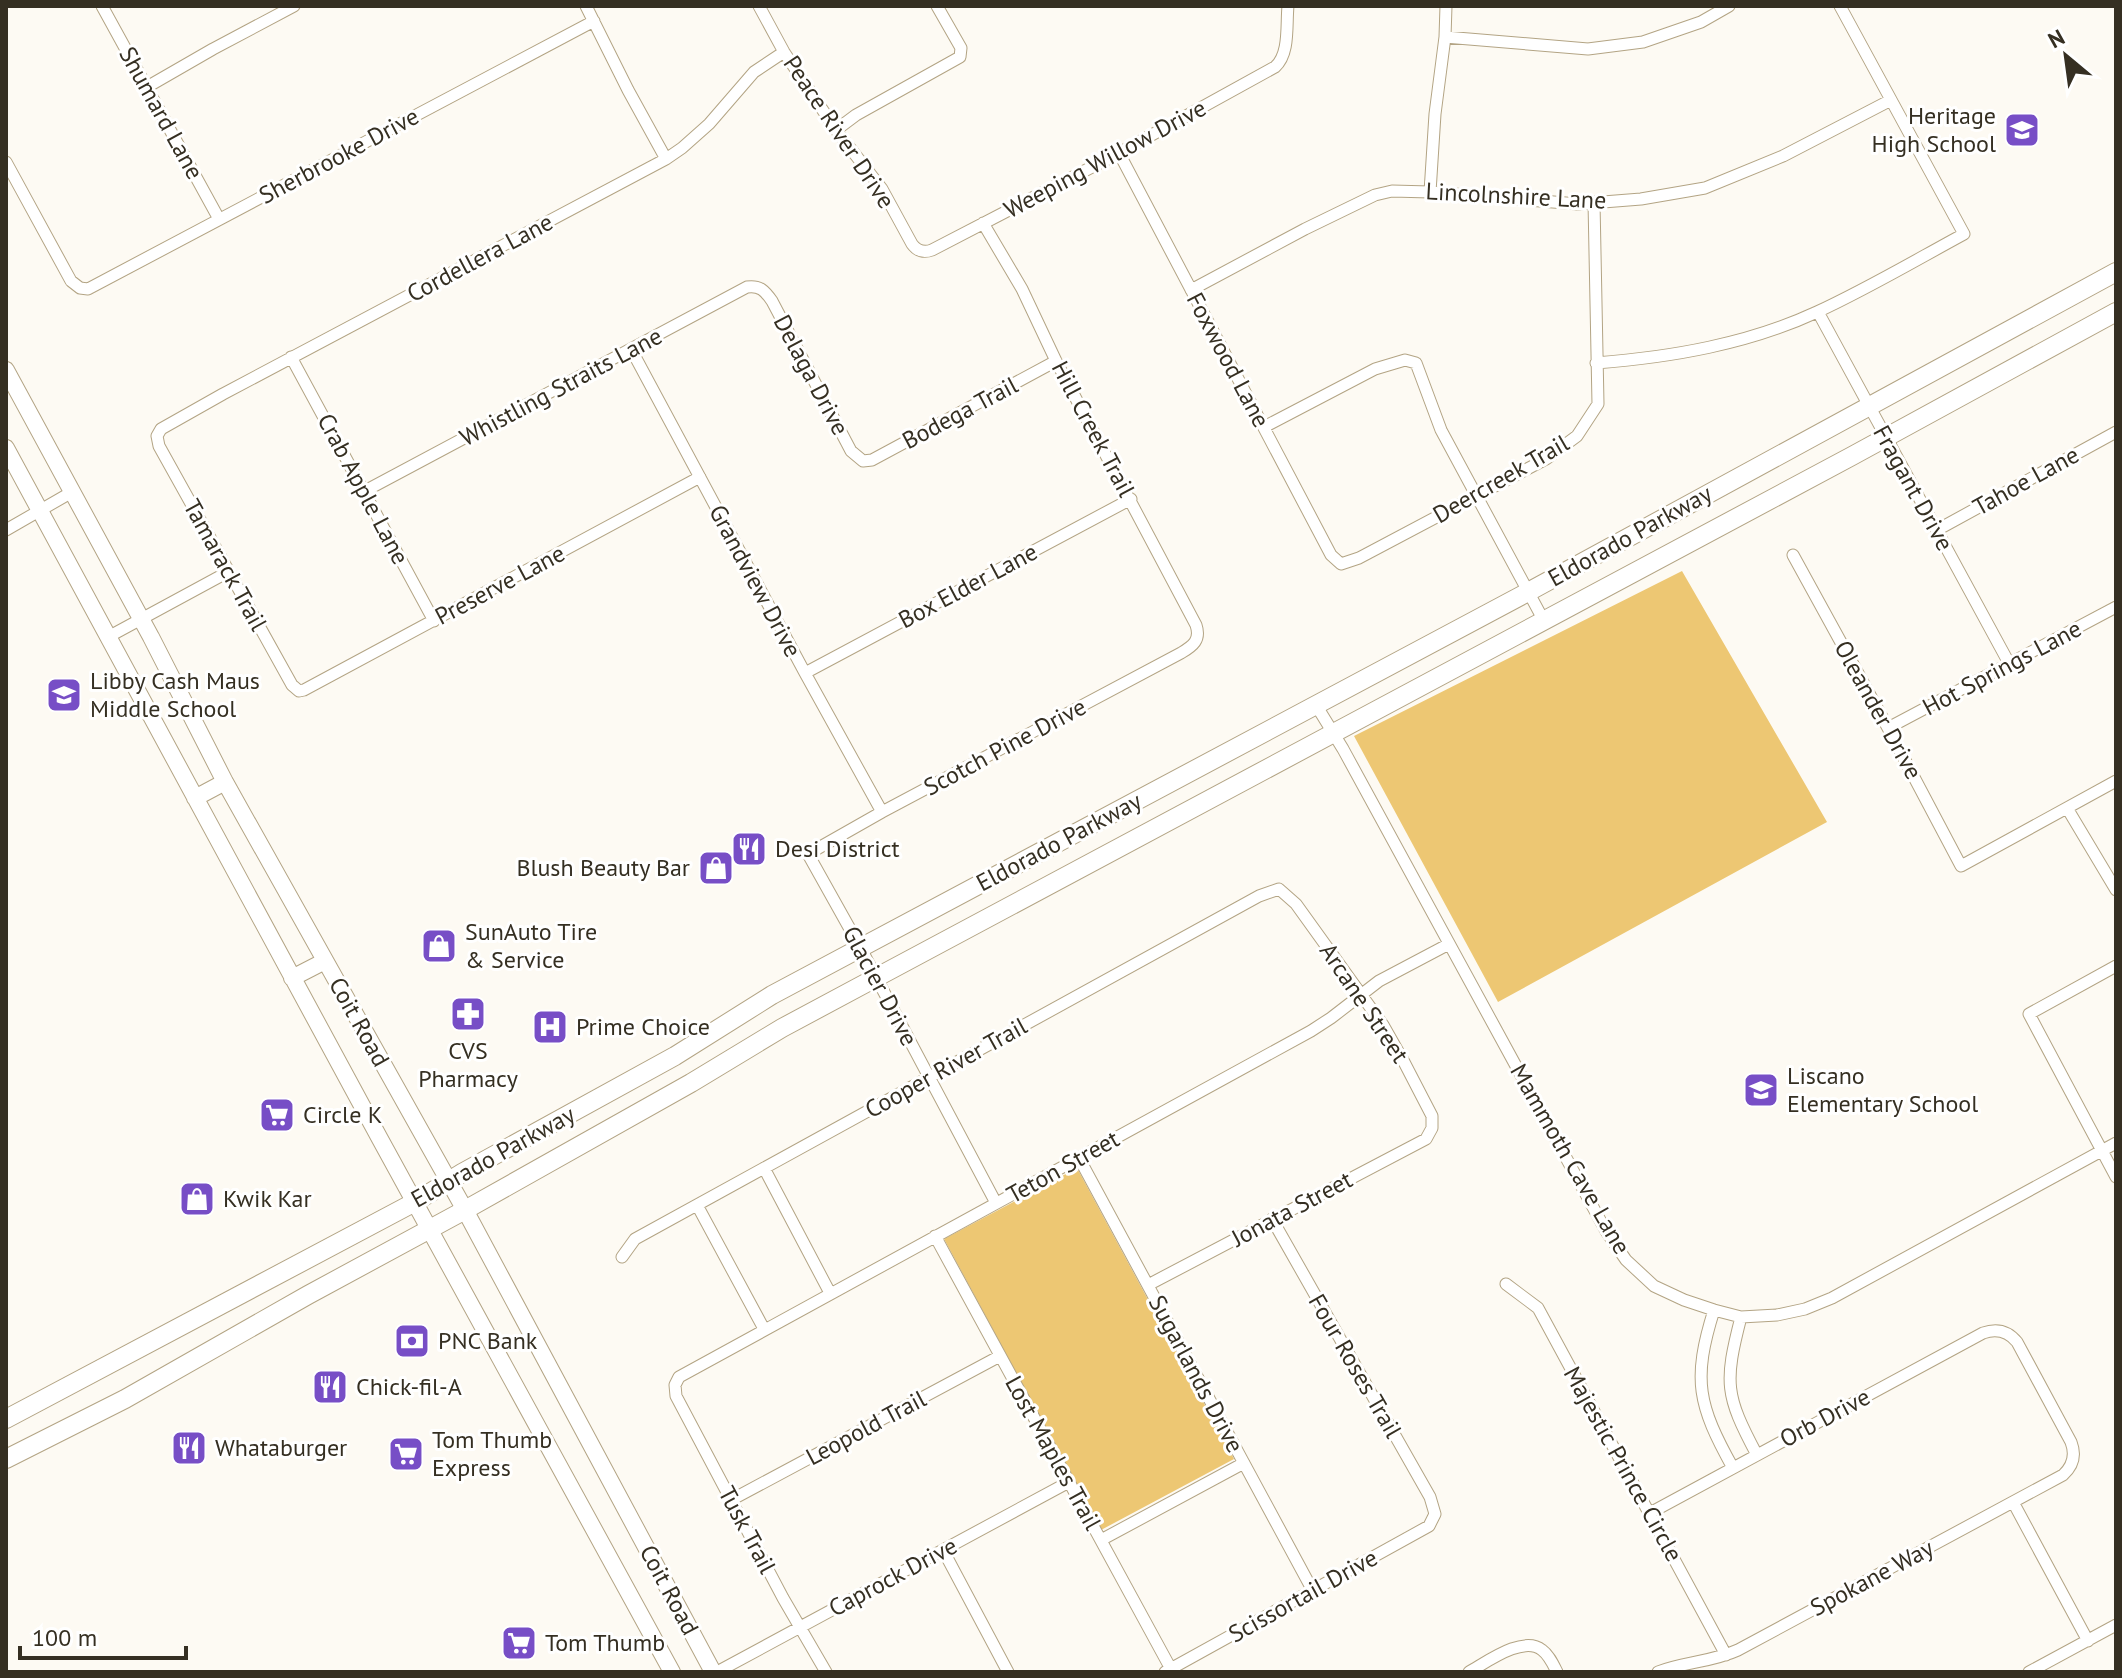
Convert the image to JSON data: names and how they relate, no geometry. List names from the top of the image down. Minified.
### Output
{"streets":{"main road":["Eldorado Parkway","Coit Road"],"street":["Shumard Lane","Peace River Drive","Sherbrooke Drive","Weeping Willow Drive","Lincolnshire Lane","Cordellera Lane","Foxwood Lane","Delaga Drive","Whistling Straits Lane","Bodega Trail","Hill Creek Trail","Deercreek Trail","Tahoe Lane","Fragant Drive","Crab Apple Lane","Tamarack Trail","Grandview Drive","Preserve Lane","Box Elder Lane","Hot Springs Lane","Oleander Drive","Scotch Pine Drive","Glacier Drive","Arcane Street","Cooper River Trail","Mammoth Cave Lane","Teton Street","Jonata Street","Four Roses Trail","Sugarlands Drive","Orb Drive","Leopold Trail","Lost Maples Trail","Majestic Prince Circle","Tusk Trail","Caprock Drive","Spokane Way","Scissortail Drive"]},"crossings":[["Shumard Lane","Sherbrooke Drive"],["Peace River Drive","Weeping Willow Drive"],["Peace River Drive","Cordellera Lane"],["Weeping Willow Drive","Foxwood Lane"],["Weeping Willow Drive","Hill Creek Trail"],["Lincolnshire Lane","Foxwood Lane"],["Lincolnshire Lane","Deercreek Trail"],["Cordellera Lane","Crab Apple Lane"],["Cordellera Lane","Tamarack Trail"],["Foxwood Lane","Deercreek Trail"],["Delaga Drive","Whistling Straits Lane"],["Delaga Drive","Bodega Trail"],["Whistling Straits Lane","Crab Apple Lane"],["Whistling Straits Lane","Grandview Drive"],["Bodega Trail","Hill Creek Trail"],["Hill Creek Trail","Box Elder Lane"],["Hill Creek Trail","Scotch Pine Drive"],["Tahoe Lane","Fragant Drive"],["Fragant Drive","Eldorado Parkway"],["Fragant Drive","Hot Springs Lane"],["Crab Apple Lane","Preserve Lane"],["Eldorado Parkway","Glacier Drive"],["Eldorado Parkway","Coit Road"],["Eldorado Parkway","Mammoth Cave Lane"],["Tamarack Trail","Preserve Lane"],["Grandview Drive","Preserve Lane"],["Grandview Drive","Box Elder Lane"],["Grandview Drive","Scotch Pine Drive"],["Hot Springs Lane","Oleander Drive"],["Scotch Pine Drive","Glacier Drive"],["Glacier Drive","Cooper River Trail"],["Glacier Drive","Teton Street"],["Arcane Street","Cooper River Trail"],["Arcane Street","Teton Street"],["Arcane Street","Jonata Street"],["Coit Road","Caprock Drive"],["Mammoth Cave Lane","Teton Street"],["Teton Street","Sugarlands Drive"],["Teton Street","Lost Maples Trail"],["Teton Street","Tusk Trail"],["Jonata Street","Four Roses Trail"],["Jonata Street","Sugarlands Drive"],["Four Roses Trail","Scissortail Drive"],["Sugarlands Drive","Scissortail Drive"],["Orb Drive","Majestic Prince Circle"],["Orb Drive","Spokane Way"],["Leopold Trail","Lost Maples Trail"],["Leopold Trail","Tusk Trail"],["Lost Maples Trail","Caprock Drive"],["Lost Maples Trail","Scissortail Drive"],["Majestic Prince Circle","Spokane Way"],["Tusk Trail","Caprock Drive"]],"places":{"school or university":["Heritage High School","Libby Cash Maus Middle School","Liscano Elementary School"],"restaurant":["Desi District","Chick-fil-A","Whataburger"],"shop":["Blush Beauty Bar","SunAuto Tire & Service","Kwik Kar"],"pharmacy":["CVS Pharmacy"],"hospital":["Prime Choice"],"supermarket":["Circle K","Tom Thumb Express","Tom Thumb"],"bank":["PNC Bank"]},"scale_bar":"100 m","north":"top left"}
